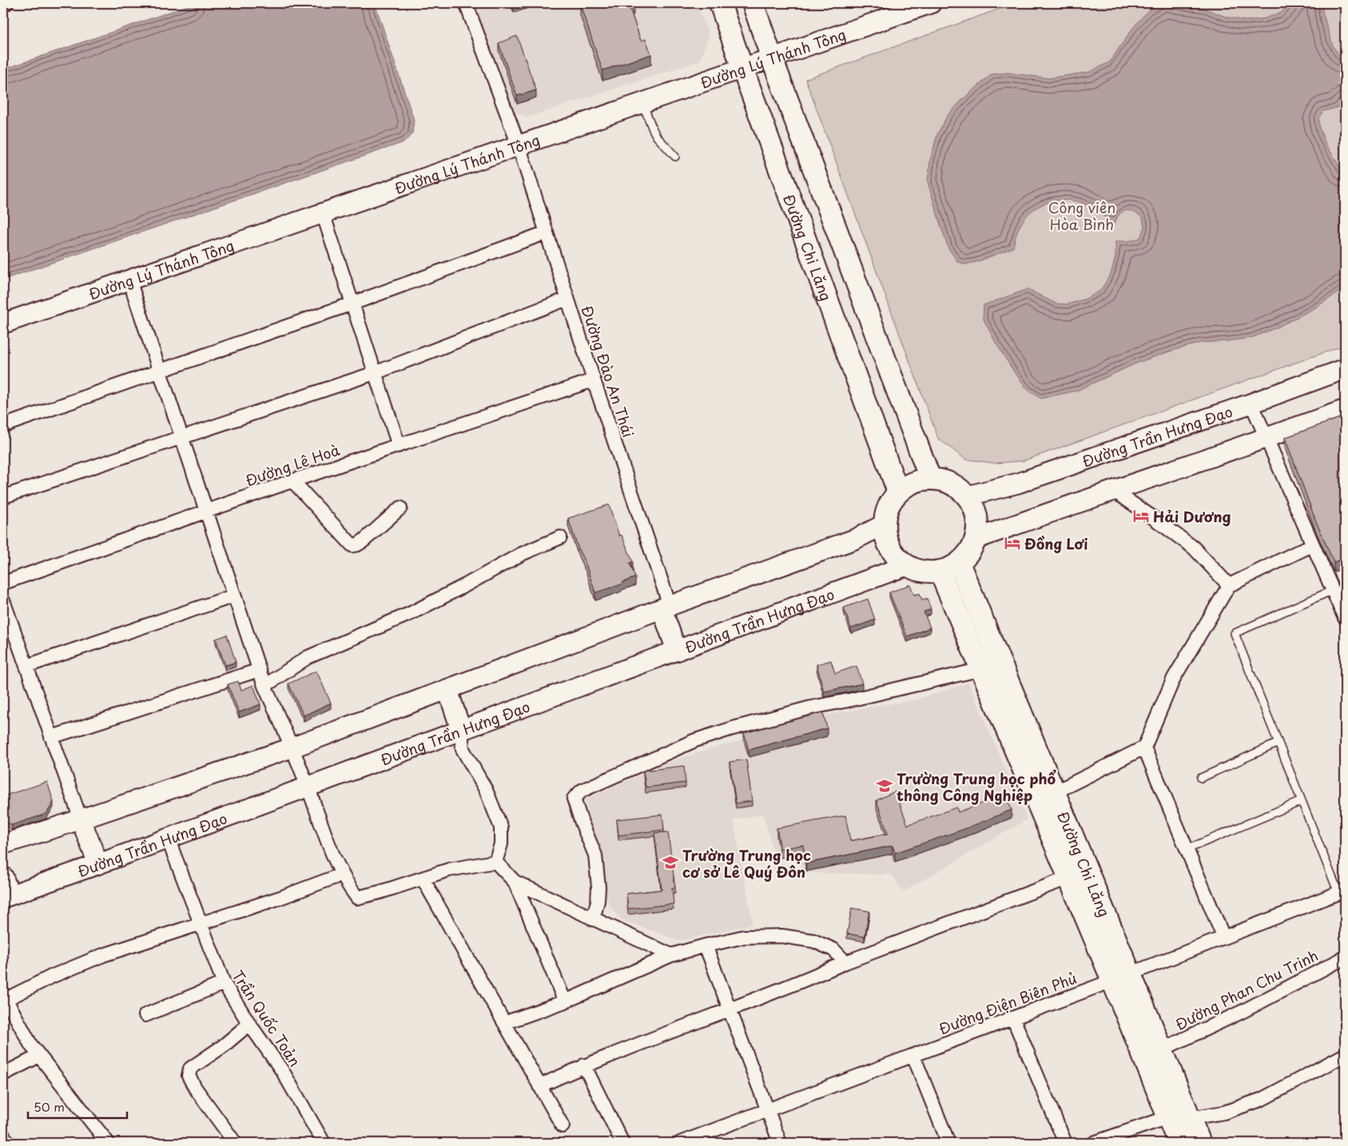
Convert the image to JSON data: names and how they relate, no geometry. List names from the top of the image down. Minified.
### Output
{"streets":{"main road":["Đường Lý Thánh Tông","Đường Chi Lăng","Đường Trần Hưng Đạo"],"street":["Đường Đào An Thái","Đường Lê Hoà","Đường Phan Chu Trinh","Đường Điện Biên Phủ","Trần Quốc Toản"]},"crossings":[["Đường Lý Thánh Tông","Đường Chi Lăng"],["Đường Lý Thánh Tông","Đường Đào An Thái"],["Đường Chi Lăng","Đường Trần Hưng Đạo"],["Đường Chi Lăng","Đường Phan Chu Trinh"],["Đường Chi Lăng","Đường Điện Biên Phủ"],["Đường Đào An Thái","Đường Lê Hoà"],["Đường Trần Hưng Đạo","Trần Quốc Toản"]],"parks":["Công viên Hòa Bình"],"places":{"hotel":["Hải Dương","Đồng Lơi"],"school or university":["Trường Trung học phổ thông Công Nghiệp","Trường Trung học cơ sở Lê Quý Đôn"]},"scale_bar":"50 m"}
